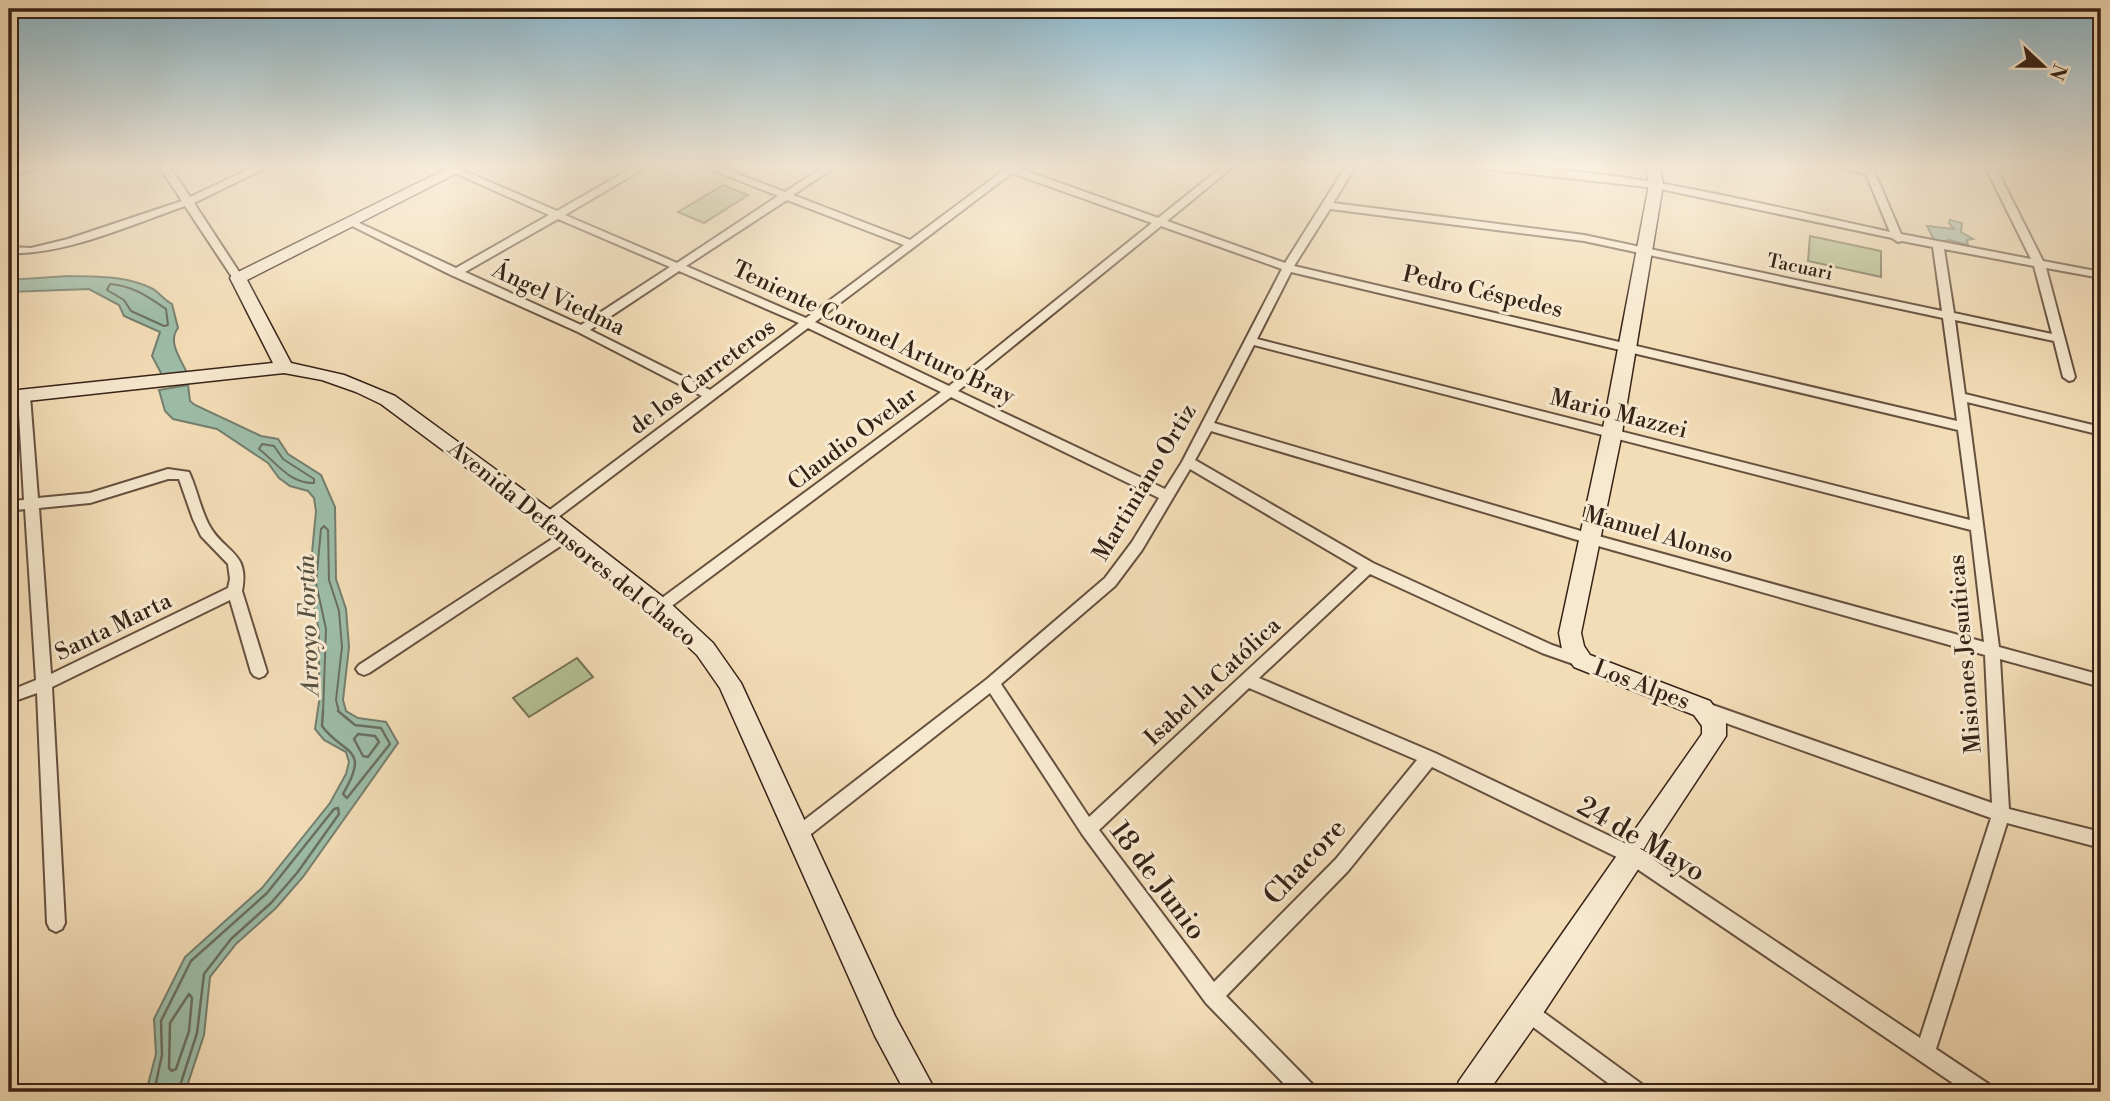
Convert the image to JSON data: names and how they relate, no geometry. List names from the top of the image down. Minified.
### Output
{"streets":{"street":["Tacuari","Pedro Céspedes","Ángel Viedma","Teniente Coronel Arturo Bray","de los Carreteros","Mario Mazzei","Claudio Ovelar","Martiniano Ortiz","Manuel Alonso","Avenida Defensores del Chaco","Santa Marta","Misiones Jesuíticas","Isabel la Católica","Los Alpes","24 de Mayo","Chacore","18 de Junio"]},"crossings":[["Tacuari","Misiones Jesuíticas"],["Tacuari","Los Alpes"],["Pedro Céspedes","Claudio Ovelar"],["Pedro Céspedes","Martiniano Ortiz"],["Pedro Céspedes","Misiones Jesuíticas"],["Pedro Céspedes","Los Alpes"],["Ángel Viedma","de los Carreteros"],["Teniente Coronel Arturo Bray","de los Carreteros"],["Teniente Coronel Arturo Bray","Claudio Ovelar"],["Teniente Coronel Arturo Bray","Martiniano Ortiz"],["de los Carreteros","Avenida Defensores del Chaco"],["Mario Mazzei","Martiniano Ortiz"],["Mario Mazzei","Misiones Jesuíticas"],["Mario Mazzei","Los Alpes"],["Claudio Ovelar","Avenida Defensores del Chaco"],["Martiniano Ortiz","Manuel Alonso"],["Martiniano Ortiz","Avenida Defensores del Chaco"],["Martiniano Ortiz","18 de Junio"],["Manuel Alonso","Misiones Jesuíticas"],["Manuel Alonso","Los Alpes"],["Misiones Jesuíticas","24 de Mayo"],["Isabel la Católica","24 de Mayo"],["Isabel la Católica","18 de Junio"],["Los Alpes","24 de Mayo"],["24 de Mayo","Chacore"],["Chacore","18 de Junio"]],"water":["Arroyo Fortín"],"north":"right"}
